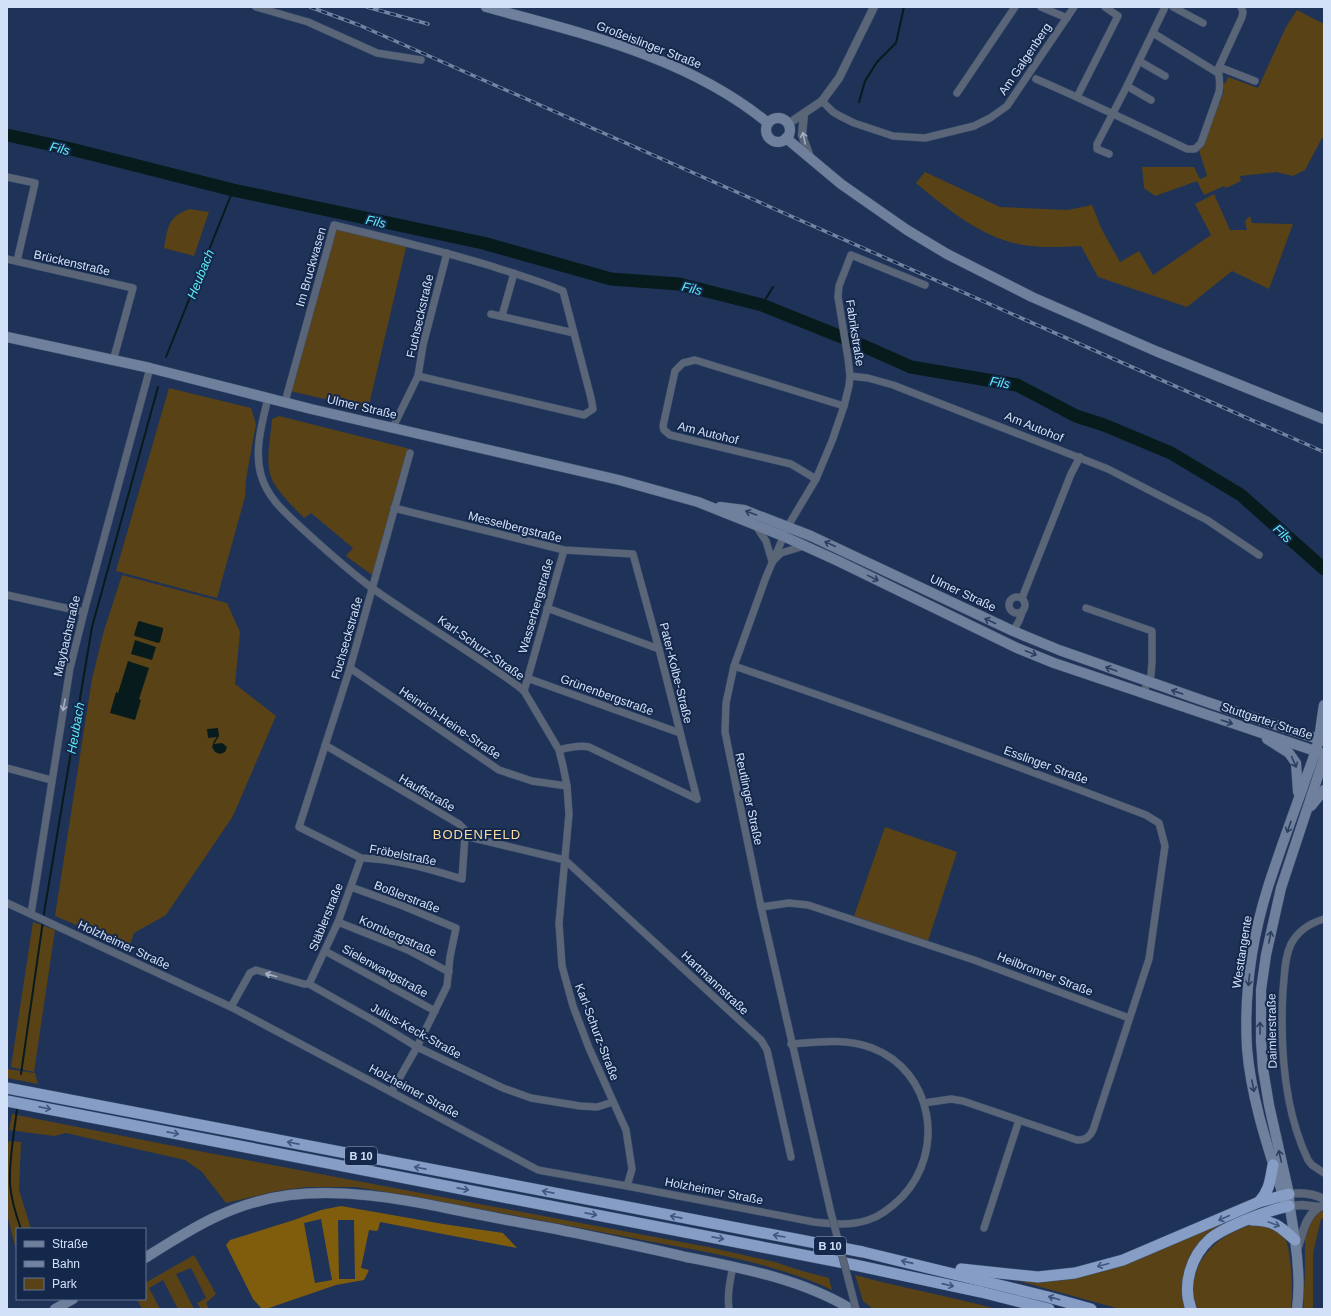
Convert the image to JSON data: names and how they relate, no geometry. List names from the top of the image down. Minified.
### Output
{"streets":{"highway":["B 10"],"main road":["Großeislinger Straße","Ulmer Straße","Stuttgarter Straße","Westtangente"],"street":["Am Galgenberg","Brückenstraße","Im Bruckwasen","Fuchseckstraße","Fabrikstraße","Am Autohof","Messelbergstraße","Wasserbergstraße","Maybachstraße","Karl-Schurz-Straße","Pater-Kolbe-Straße","Grünenbergstraße","Heinrich-Heine-Straße","Esslinger Straße","Hauffstraße","Reutlinger Straße","Fröbelstraße","Boßlerstraße","Stäblerstraße","Kornbergstraße","Holzheimer Straße","Sielenwangstraße","Heilbronner Straße","Hartmannstraße","Julius-Keck-Straße","Daimlerstraße"]},"crossings":[["Brückenstraße","Ulmer Straße"],["Im Bruckwasen","Fuchseckstraße"],["Im Bruckwasen","Ulmer Straße"],["Fuchseckstraße","Ulmer Straße"],["Fuchseckstraße","Messelbergstraße"],["Fuchseckstraße","Karl-Schurz-Straße"],["Fuchseckstraße","Heinrich-Heine-Straße"],["Fuchseckstraße","Hauffstraße"],["Fuchseckstraße","Fröbelstraße"],["Fabrikstraße","Am Autohof"],["Ulmer Straße","Maybachstraße"],["Ulmer Straße","Karl-Schurz-Straße"],["Ulmer Straße","Stuttgarter Straße"],["Ulmer Straße","Reutlinger Straße"],["Messelbergstraße","Wasserbergstraße"],["Messelbergstraße","Pater-Kolbe-Straße"],["Wasserbergstraße","Karl-Schurz-Straße"],["Wasserbergstraße","Grünenbergstraße"],["Maybachstraße","Holzheimer Straße"],["Karl-Schurz-Straße","Pater-Kolbe-Straße"],["Karl-Schurz-Straße","Heinrich-Heine-Straße"],["Karl-Schurz-Straße","Holzheimer Straße"],["Karl-Schurz-Straße","Hartmannstraße"],["Karl-Schurz-Straße","Julius-Keck-Straße"],["Pater-Kolbe-Straße","Grünenbergstraße"],["Stuttgarter Straße","Westtangente"],["Esslinger Straße","Reutlinger Straße"],["Esslinger Straße","Heilbronner Straße"],["Hauffstraße","Fröbelstraße"],["Reutlinger Straße","Holzheimer Straße"],["Reutlinger Straße","Heilbronner Straße"],["Fröbelstraße","Stäblerstraße"],["Boßlerstraße","Stäblerstraße"],["Boßlerstraße","Kornbergstraße"],["Stäblerstraße","Kornbergstraße"],["Stäblerstraße","Sielenwangstraße"],["Stäblerstraße","Julius-Keck-Straße"],["Holzheimer Straße","Julius-Keck-Straße"]],"districts":["BODENFELD"],"water":["Fils","Heubach"],"legend":["Straße","Bahn","Park"]}
